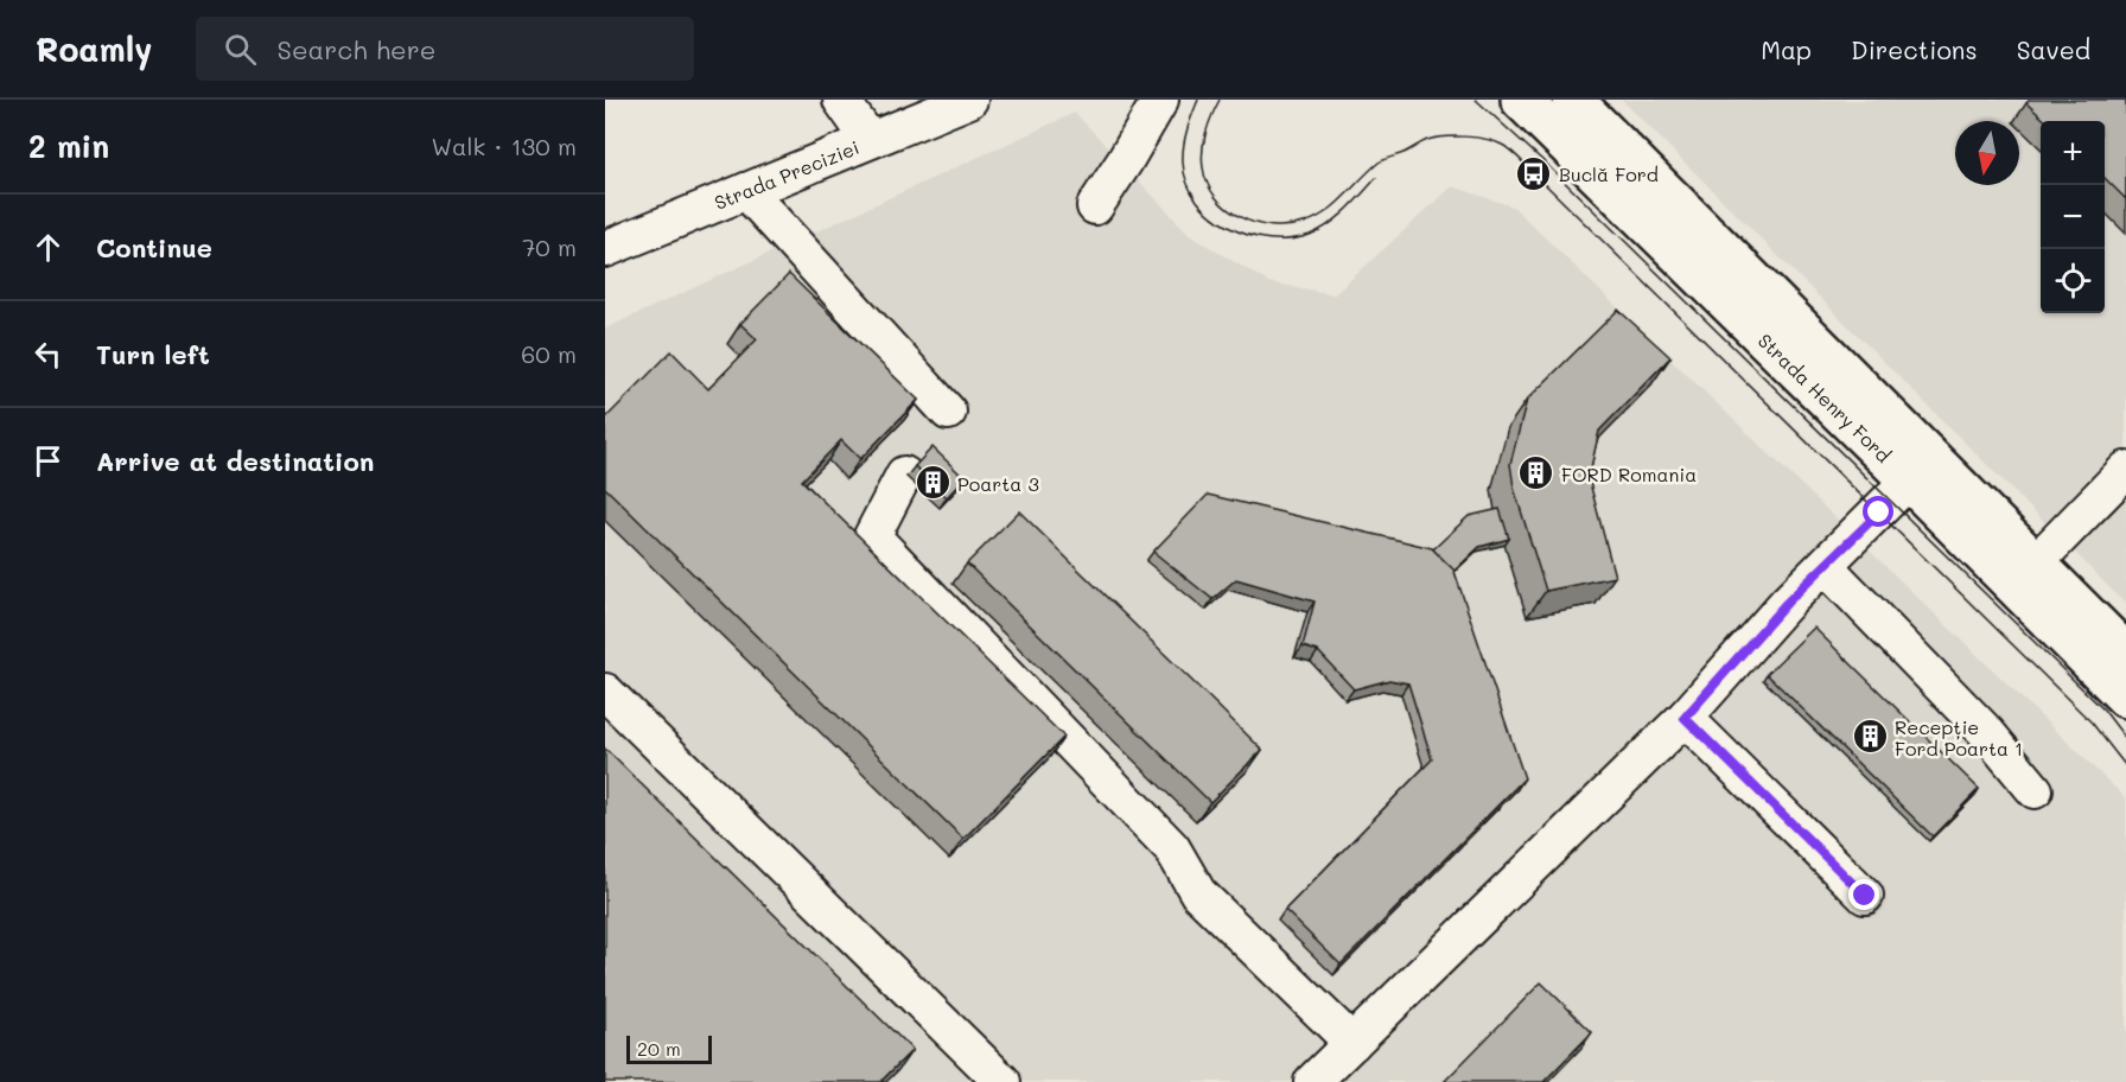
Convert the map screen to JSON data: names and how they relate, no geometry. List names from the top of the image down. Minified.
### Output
{"streets":{"main road":["Strada Henry Ford"],"street":["Strada Preciziei"]},"places":{"bus stop":["Buclă Ford"],"building":["FORD Romania","Poarta 3","Recepție Ford Poarta 1"]},"scale_bar":"20 m","north":"bottom","page":{"header":"Roamly","search":"Search here","nav":["Map","Directions","Saved"],"heading":["2 min","Walk · 130 m"],"map_buttons":["+","−"],"list":[["Continue","70 m"],["Turn left","60 m"],"Arrive at destination"],"scale":"20 m"}}
